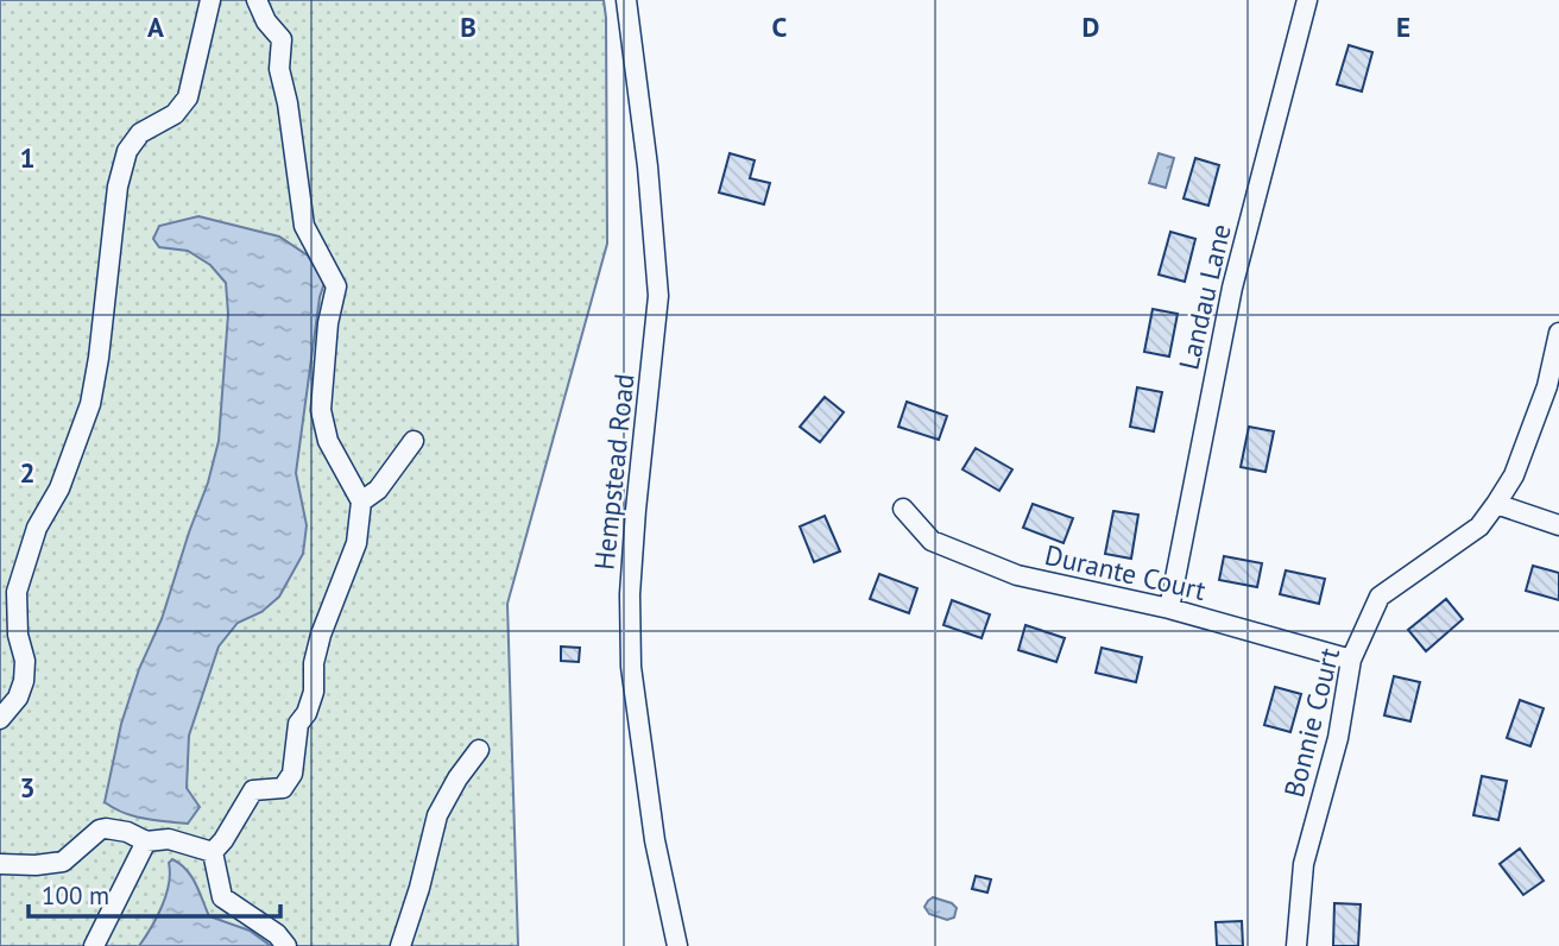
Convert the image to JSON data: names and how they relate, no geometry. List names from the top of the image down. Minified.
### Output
{"streets":{"street":["Landau Lane","Hempstead Road","Durante Court","Bonnie Court"]},"crossings":[["Landau Lane","Durante Court"],["Durante Court","Bonnie Court"]],"scale_bar":"100 m","grid":{"columns":["A","B","C","D","E"],"rows":["1","2","3"]}}
